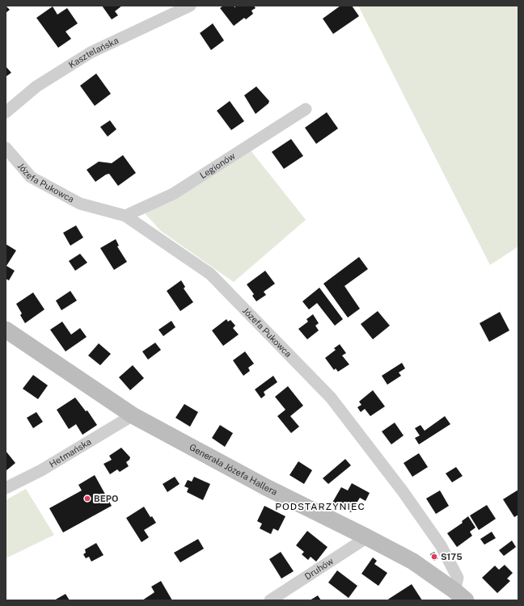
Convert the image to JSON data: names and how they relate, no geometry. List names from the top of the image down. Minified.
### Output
{"streets":{"street":["Kasztelańska","Legionów","Józefa Pukowca","Hetmańska","Generała Józefa Hallera","Druhów"]},"crossings":[["Legionów","Józefa Pukowca"],["Józefa Pukowca","Generała Józefa Hallera"],["Hetmańska","Generała Józefa Hallera"],["Generała Józefa Hallera","Druhów"]],"districts":["PODSTARZYNIEC"],"places":["BEPO","S175"]}
